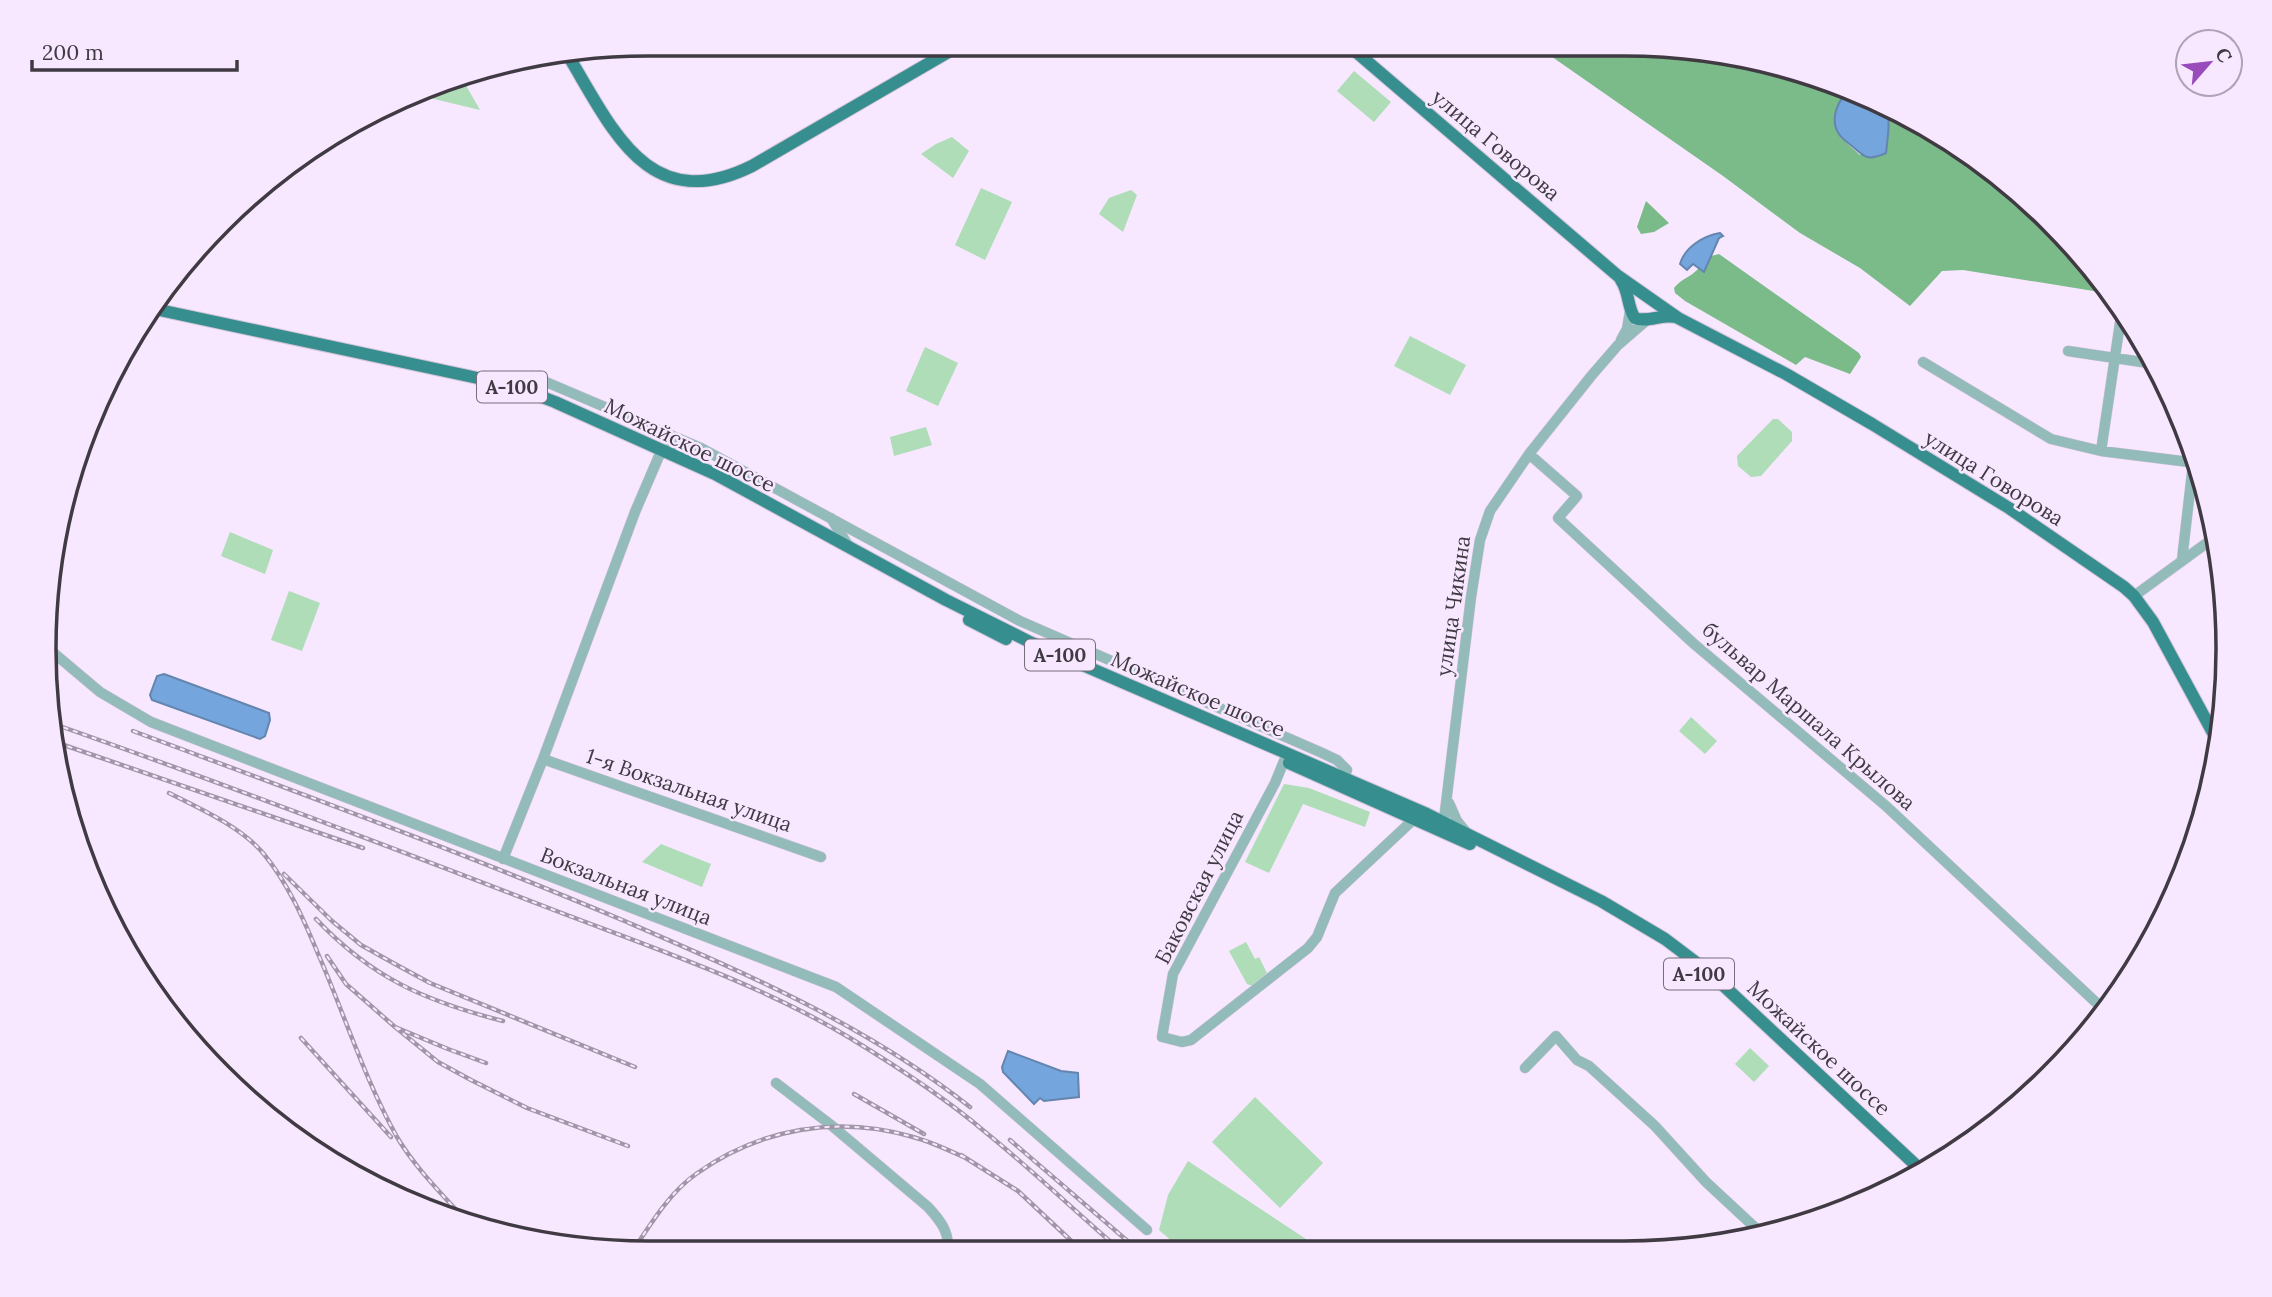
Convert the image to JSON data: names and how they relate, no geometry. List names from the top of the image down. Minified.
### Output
{"streets":{"main road":["улица Говорова","А-100","Можайское шоссе"],"street":["улица Чикина","бульвар Маршала Крылова","1-я Вокзальная улица","Вокзальная улица","Баковская улица"]},"crossings":[["улица Говорова","улица Чикина"],["Можайское шоссе","улица Чикина"],["Можайское шоссе","Баковская улица"],["улица Чикина","бульвар Маршала Крылова"]],"scale_bar":"200 m","north":"top right"}
